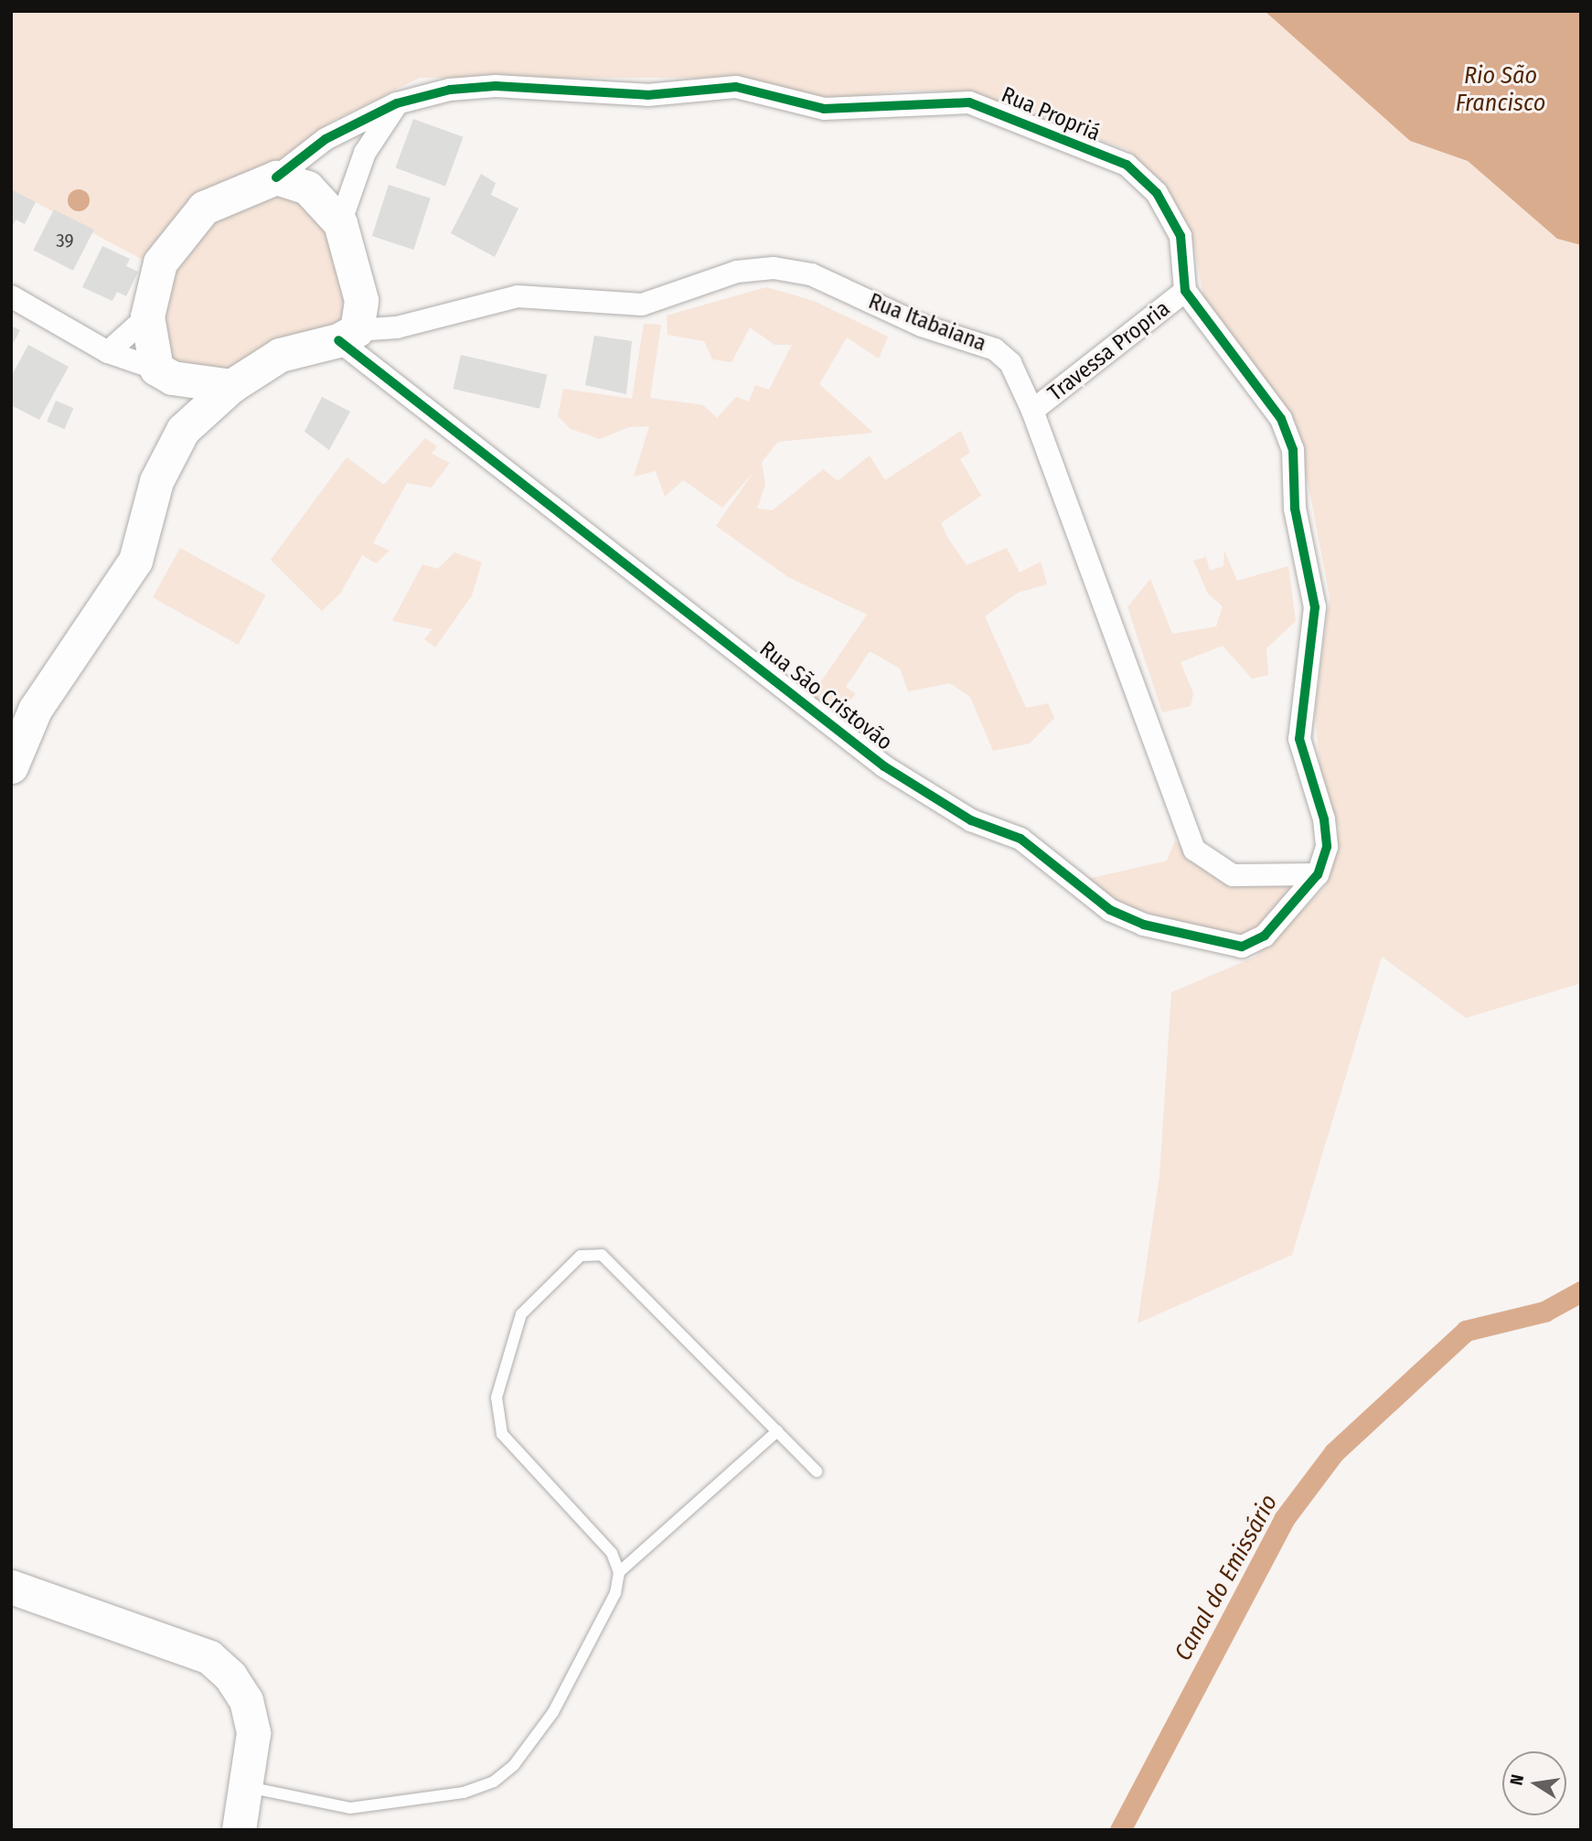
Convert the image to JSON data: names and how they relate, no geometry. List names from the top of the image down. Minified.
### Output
{"streets":{"street":["Rua Propriá","Rua Itabaiana","Travessa Propria","Rua São Cristovão"]},"crossings":[["Rua Propriá","Rua Itabaiana"],["Rua Propriá","Travessa Propria"],["Rua Propriá","Rua São Cristovão"],["Rua Itabaiana","Travessa Propria"],["Rua Itabaiana","Rua São Cristovão"]],"water":["Rio São Francisco","Canal do Emissário"],"house_numbers":["39"],"north":"left"}
